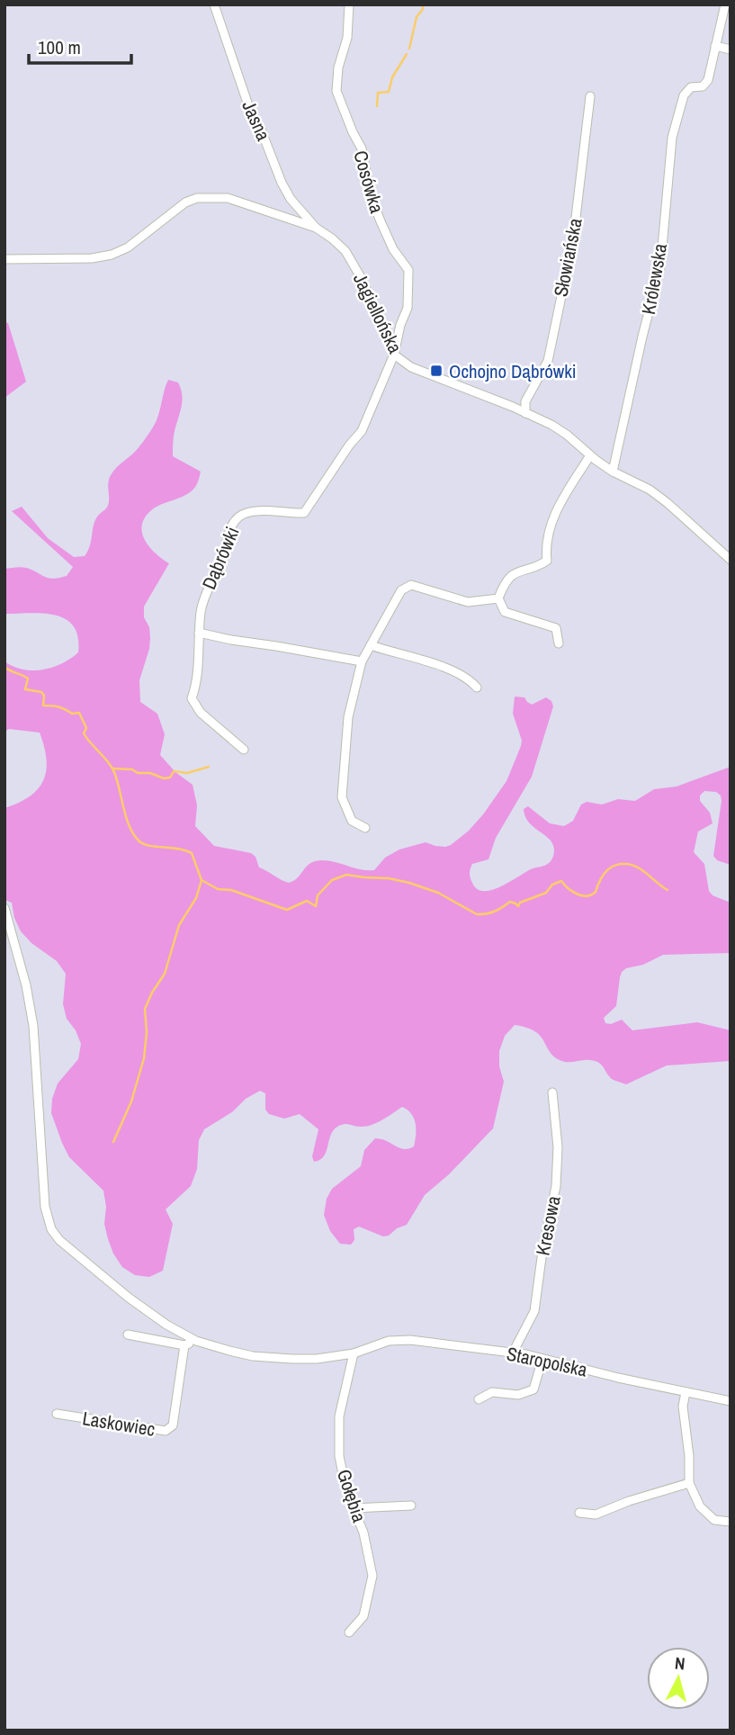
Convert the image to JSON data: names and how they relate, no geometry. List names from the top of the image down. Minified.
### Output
{"streets":{"street":["Jasna","Cosówka","Słowiańska","Królewska","Jagiellońska","Dąbrówki","Kresowa","Staropolska","Laskowiec","Gołębia"]},"crossings":[["Jasna","Jagiellońska"],["Cosówka","Jagiellońska"],["Cosówka","Dąbrówki"],["Słowiańska","Jagiellońska"],["Królewska","Jagiellońska"],["Jagiellońska","Dąbrówki"],["Kresowa","Staropolska"],["Staropolska","Gołębia"]],"places":{"transit":["Ochojno Dąbrówki"]},"scale_bar":"100 m","north":"top"}
